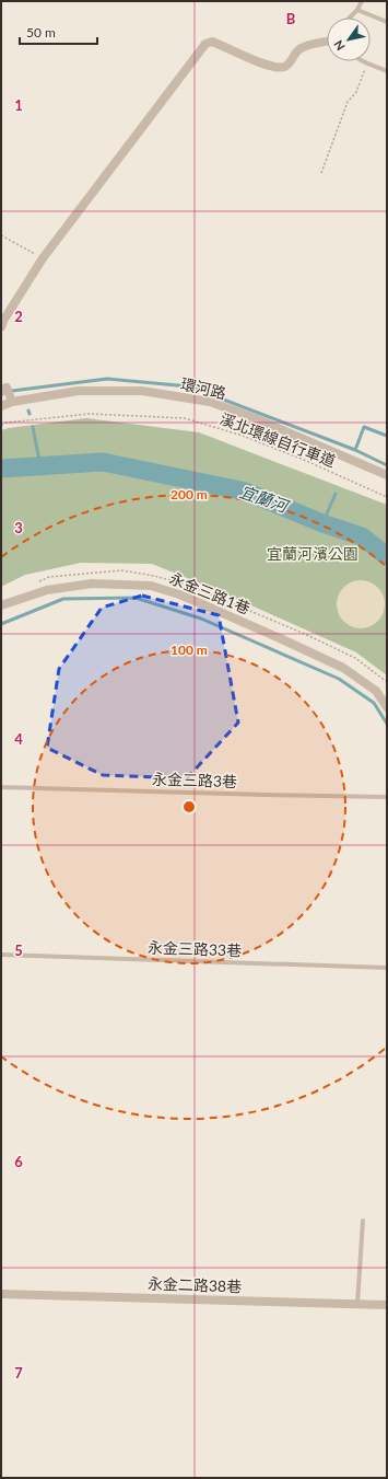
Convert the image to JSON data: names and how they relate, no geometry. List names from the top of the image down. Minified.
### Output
{"streets":{"street":["環河路","永金三路1巷","永金二路38巷"],"lane":["永金三路3巷","永金三路33巷"],"path":["溪北環線自行車道"]},"water":["宜蘭河"],"parks":["宜蘭河濱公園"],"scale_bar":"50 m","north":"bottom left","grid":{"columns":["B"],"rows":["1","2","3","4","5","6","7"]},"rings":["200 m","100 m"]}
